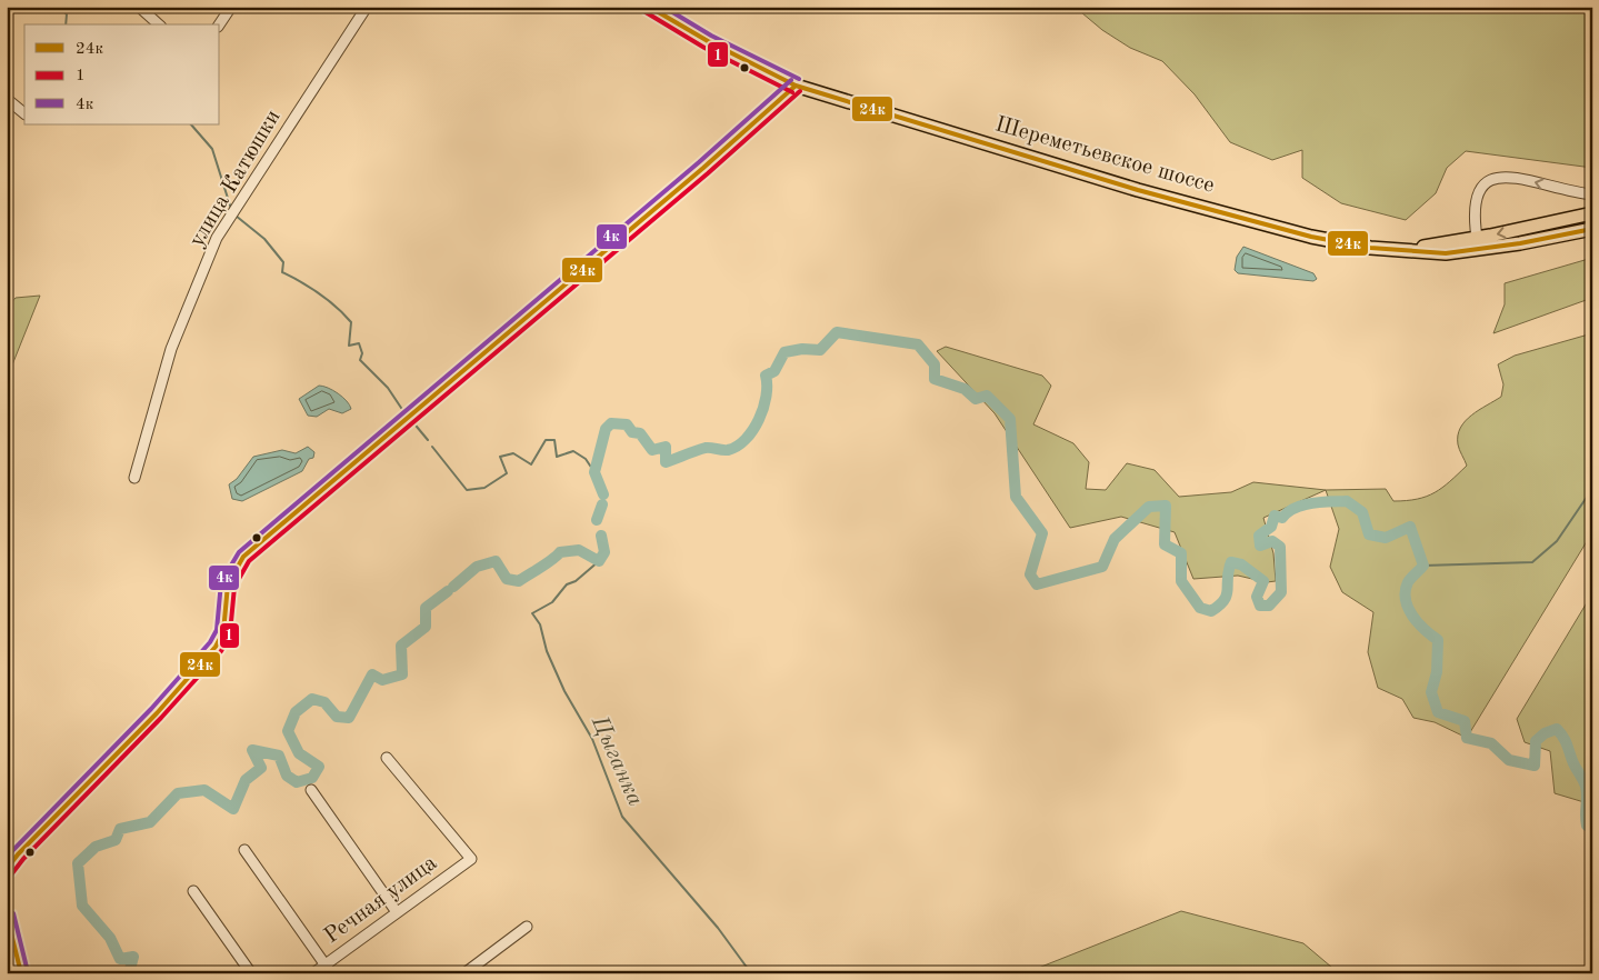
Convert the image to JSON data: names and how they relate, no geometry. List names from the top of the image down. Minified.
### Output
{"streets":{"main road":["Шереметьевское шоссе"],"street":["улица Катюшки","Речная улица"]},"water":["Цыганка"],"lines":["transit line 24к","transit line 4к","transit line 1"],"legend":["24к","1","4к"]}
